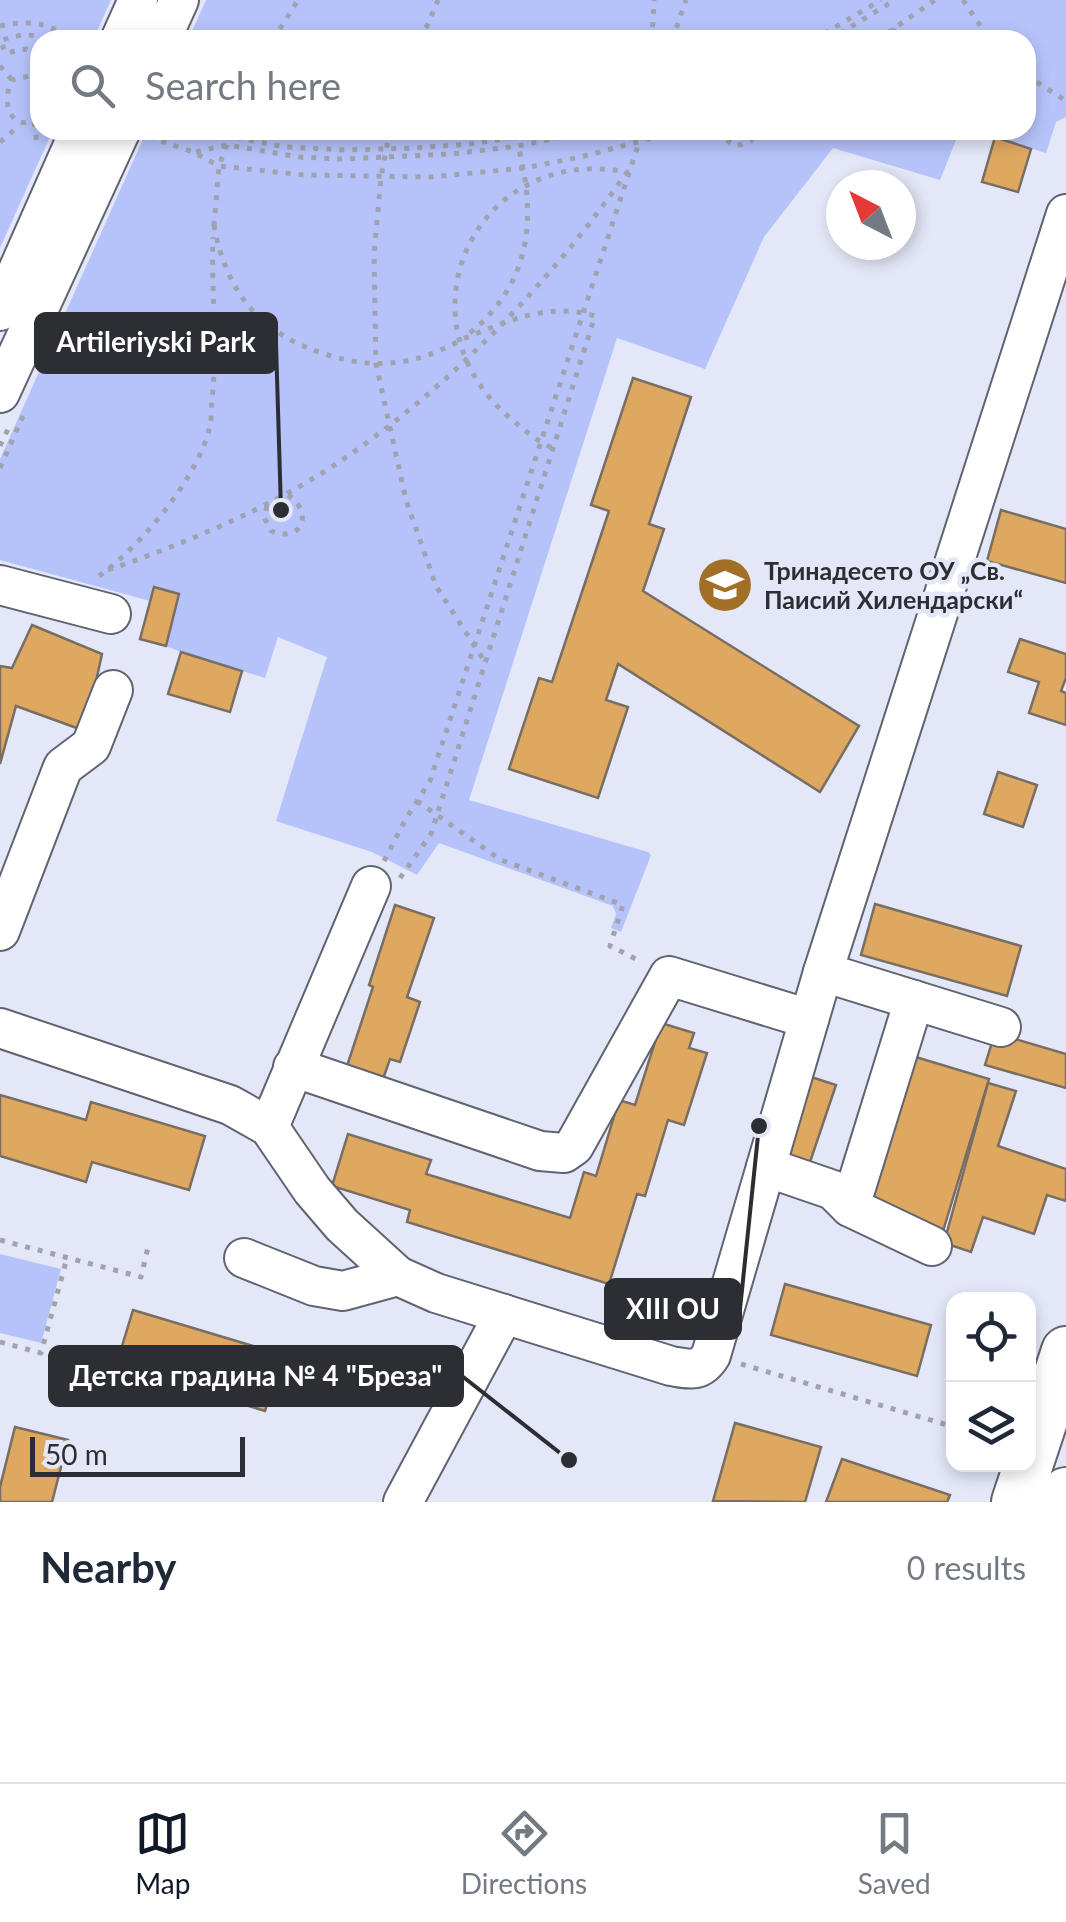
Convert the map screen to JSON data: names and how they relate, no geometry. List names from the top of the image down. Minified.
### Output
{"places":{"other":["Artileriyski Park","XIII OU","Детска градина № 4 \"Бреза\""],"school or university":["Тринадесето ОУ „Св. Паисий Хилендарски“"]},"scale_bar":"50 m","north":"top left","page":{"search":"Search here","scale":"50 m","heading":["Nearby","0 results"],"nav":["Map","Directions","Saved"]}}
